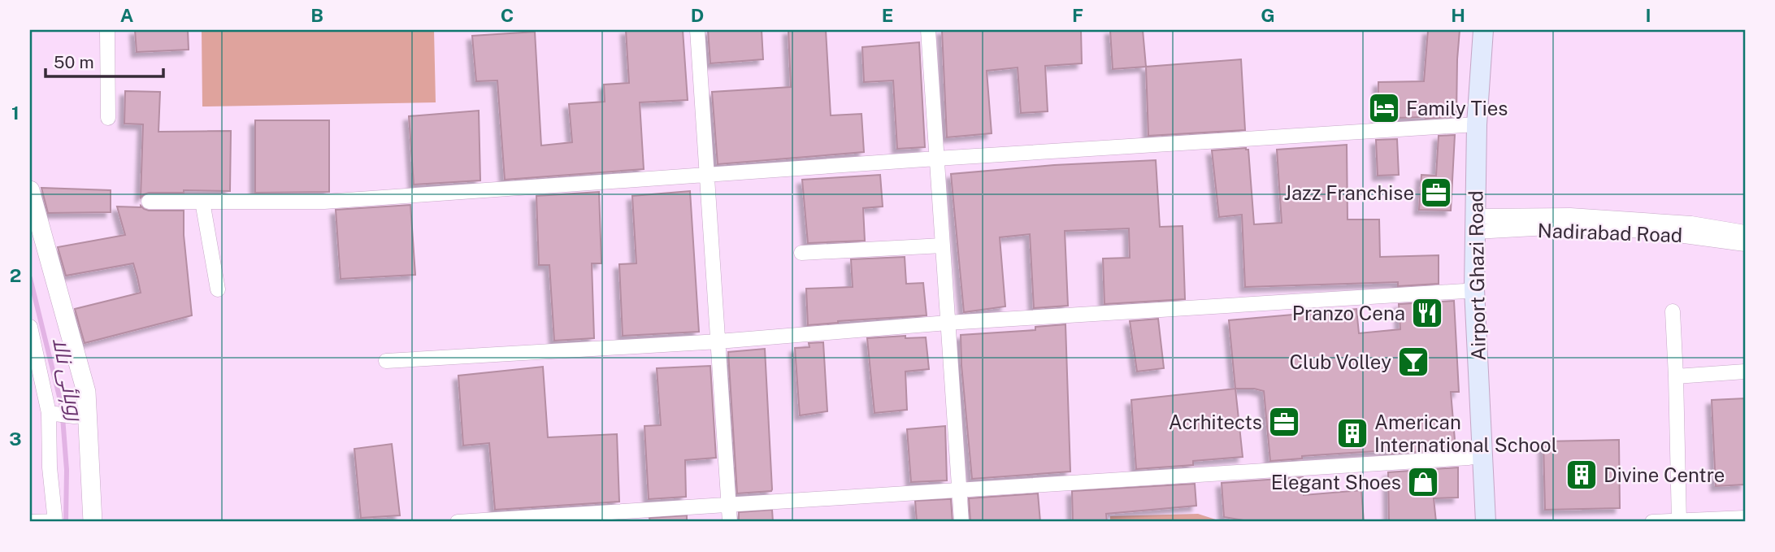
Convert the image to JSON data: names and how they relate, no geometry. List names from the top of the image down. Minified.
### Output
{"streets":{"main road":["Airport Ghazi Road"],"street":["Nadirabad Road"]},"crossings":[["Nadirabad Road","Airport Ghazi Road"]],"water":["روہائی نالا"],"places":{"hotel":["Family Ties"],"office":["Jazz Franchise","Acrhitects"],"restaurant":["Pranzo Cena"],"bar":["Club Volley"],"building":["American International School","Divine Centre"],"shop":["Elegant Shoes"]},"scale_bar":"50 m","grid":{"columns":["A","B","C","D","E","F","G","H","I"],"rows":["1","2","3"]}}
